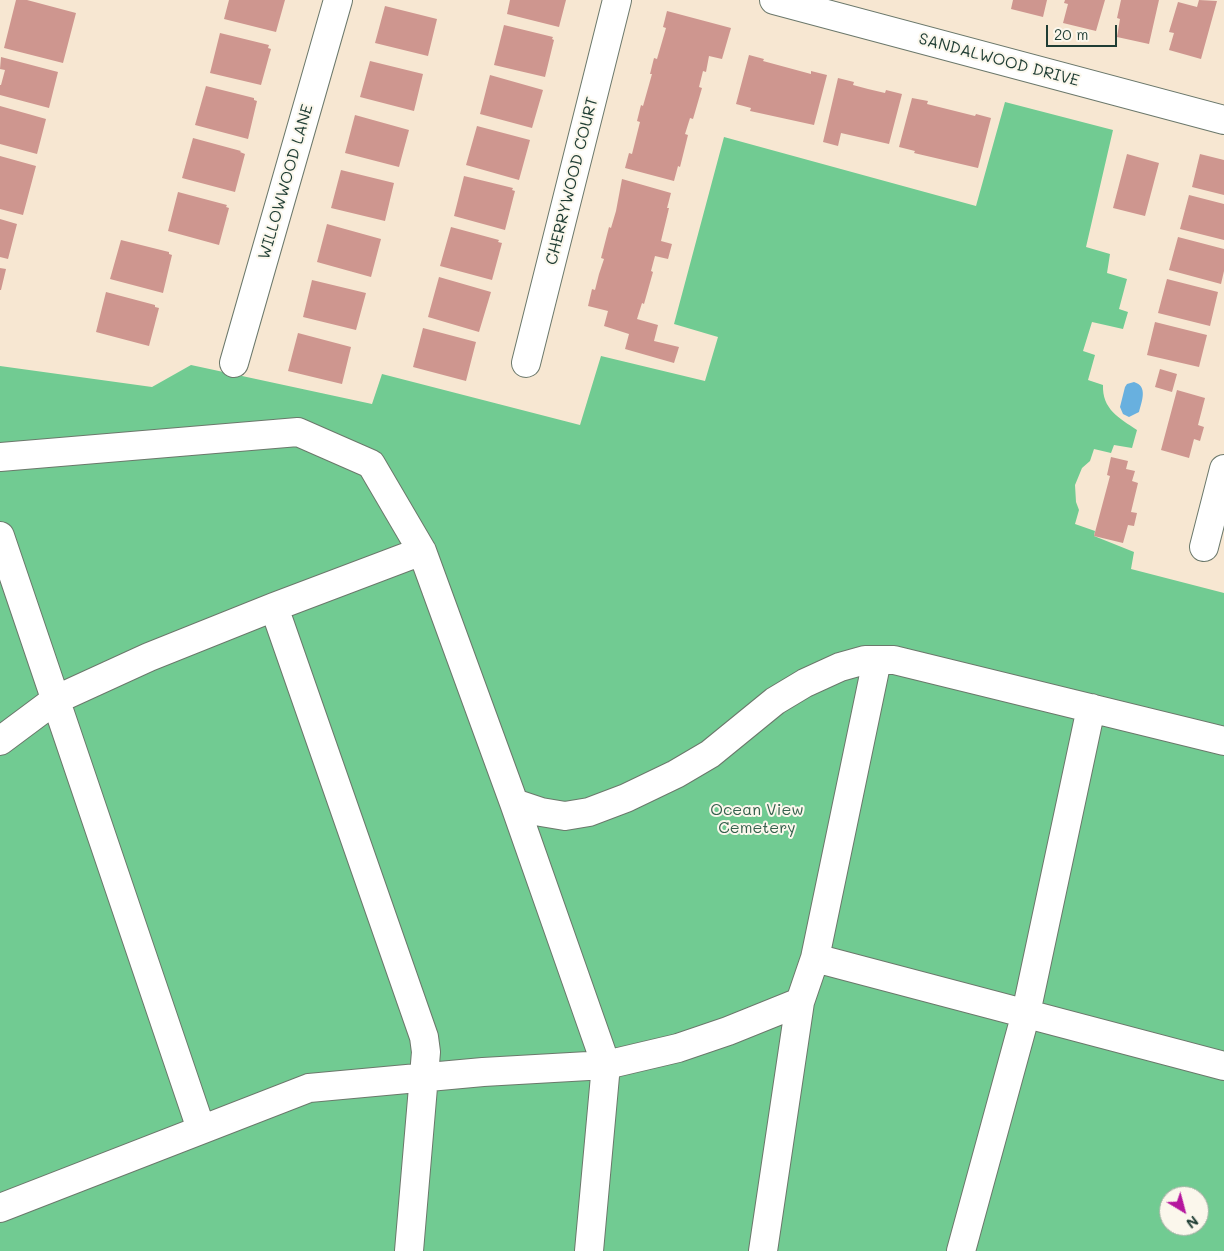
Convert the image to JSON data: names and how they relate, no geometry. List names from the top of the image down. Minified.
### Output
{"streets":{"street":["SANDALWOOD DRIVE","CHERRYWOOD COURT","WILLOWWOOD LANE"]},"parks":["Ocean View Cemetery"],"scale_bar":"20 m","north":"bottom right"}
